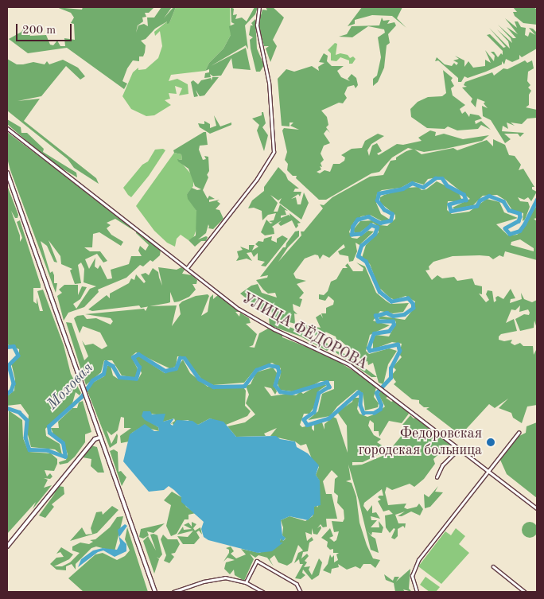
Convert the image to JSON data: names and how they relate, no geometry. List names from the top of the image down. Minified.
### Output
{"streets":{"street":["УЛИЦА ФЁДОРОВА"]},"water":["Моховая"],"places":["Федоровская городская больница"],"scale_bar":"200 m"}
